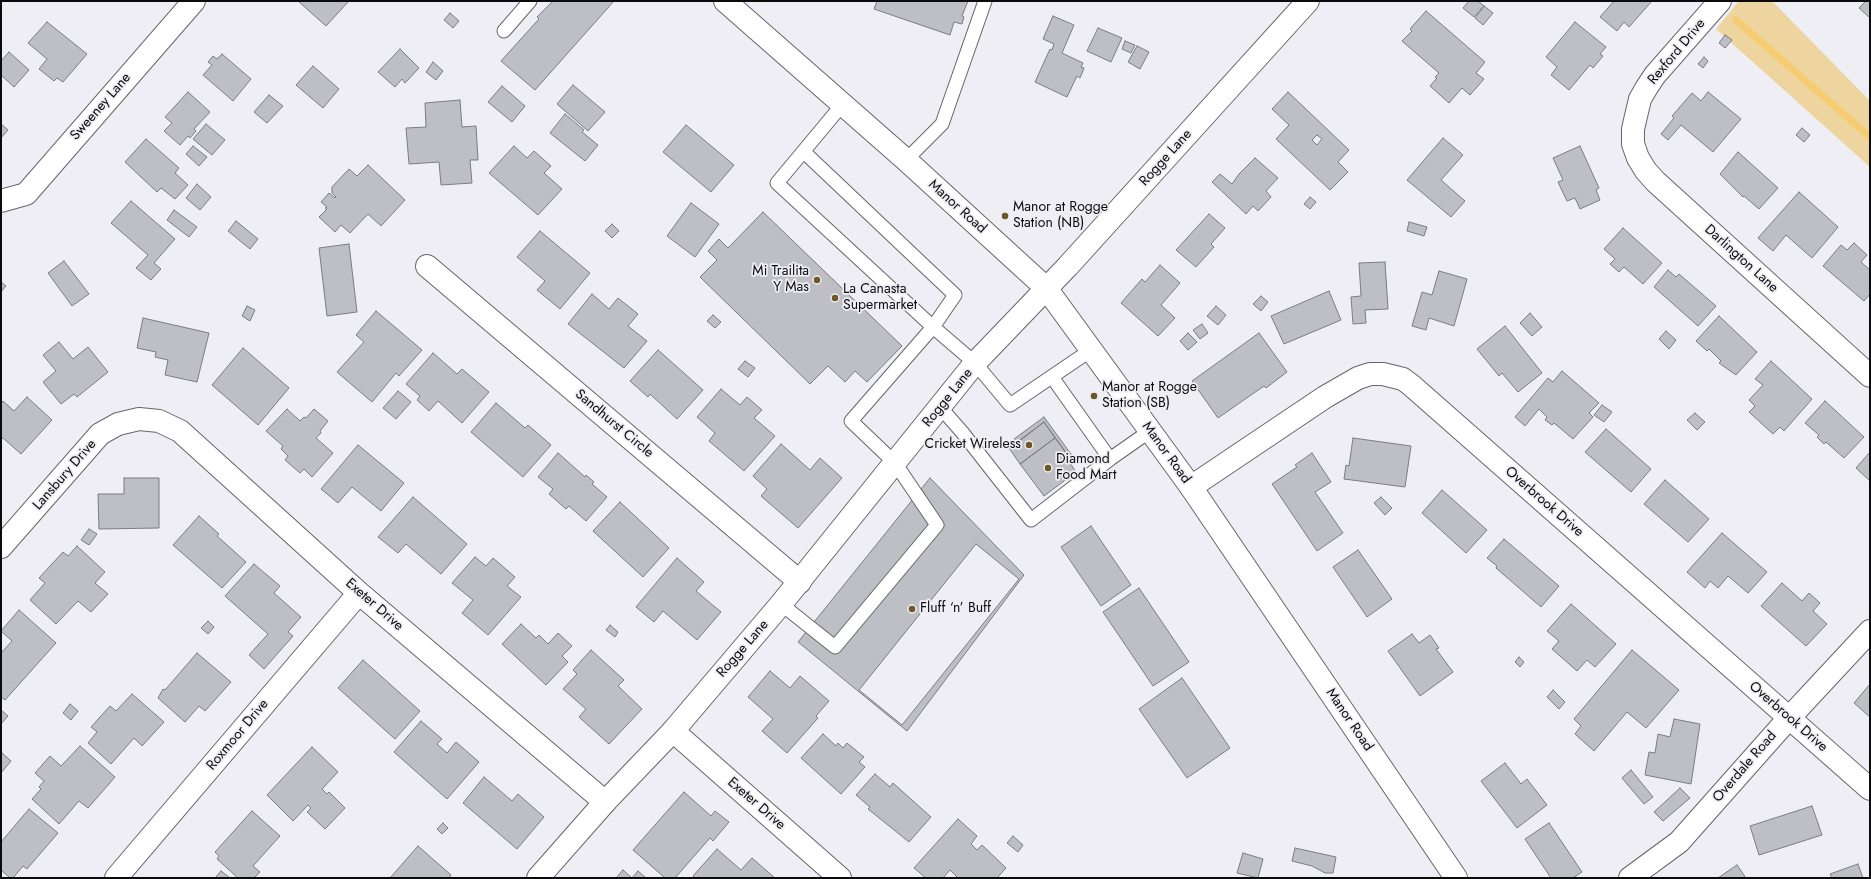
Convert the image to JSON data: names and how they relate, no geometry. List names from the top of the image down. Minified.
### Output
{"streets":{"street":["Rexford Drive","Sweeney Lane","Rogge Lane","Manor Road","Darlington Lane","Sandhurst Circle","Lansbury Drive","Overbrook Drive","Exeter Drive","Roxmoor Drive","Overdale Road"]},"crossings":[["Rexford Drive","Darlington Lane"],["Rogge Lane","Manor Road"],["Rogge Lane","Sandhurst Circle"],["Rogge Lane","Exeter Drive"],["Manor Road","Overbrook Drive"],["Lansbury Drive","Exeter Drive"],["Overbrook Drive","Overdale Road"],["Exeter Drive","Roxmoor Drive"]],"places":["Manor at Rogge Station (NB)","Mi Trailita Y Mas","La Canasta Supermarket","Manor at Rogge Station (SB)","Cricket Wireless","Diamond Food Mart","Fluff ‘n’ Buff"]}
